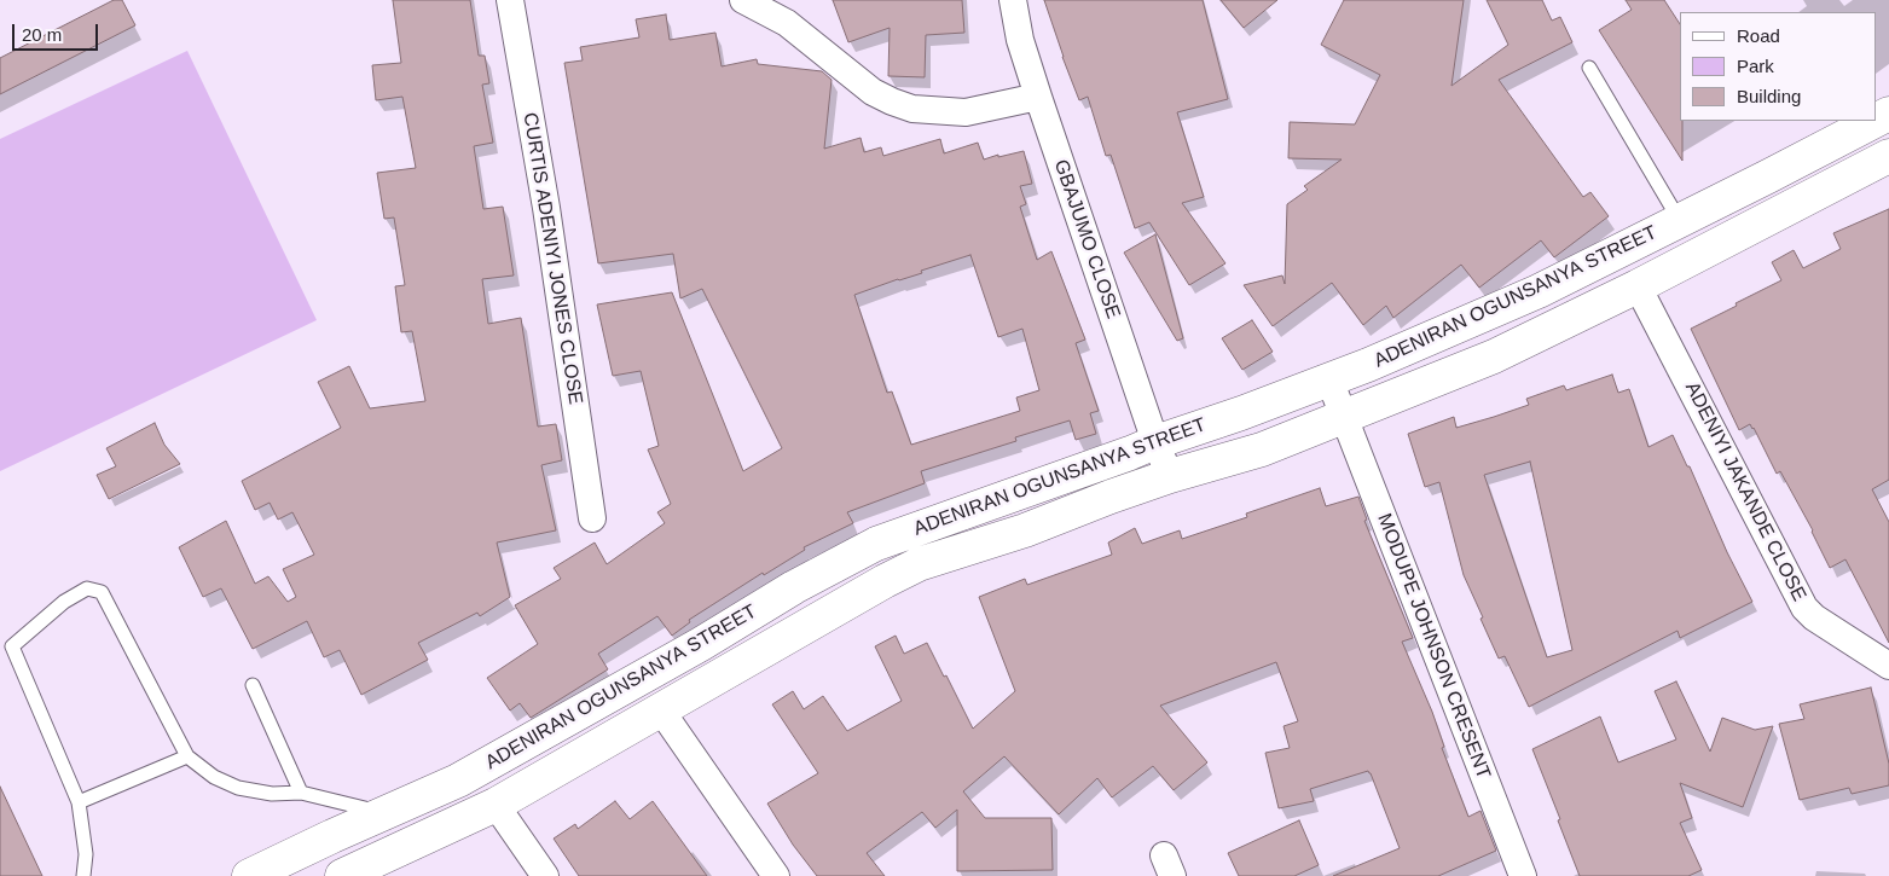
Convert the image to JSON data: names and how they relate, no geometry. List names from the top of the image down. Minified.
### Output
{"streets":{"main road":["ADENIRAN OGUNSANYA STREET"],"street":["GBAJUMO CLOSE","CURTIS ADENIYI JONES CLOSE","ADENIYI JAKANDE CLOSE","MODUPE JOHNSON CRESENT"]},"crossings":[["GBAJUMO CLOSE","ADENIRAN OGUNSANYA STREET"],["ADENIRAN OGUNSANYA STREET","ADENIYI JAKANDE CLOSE"],["ADENIRAN OGUNSANYA STREET","MODUPE JOHNSON CRESENT"]],"legend":["Road","Park","Building"],"scale_bar":"20 m"}
